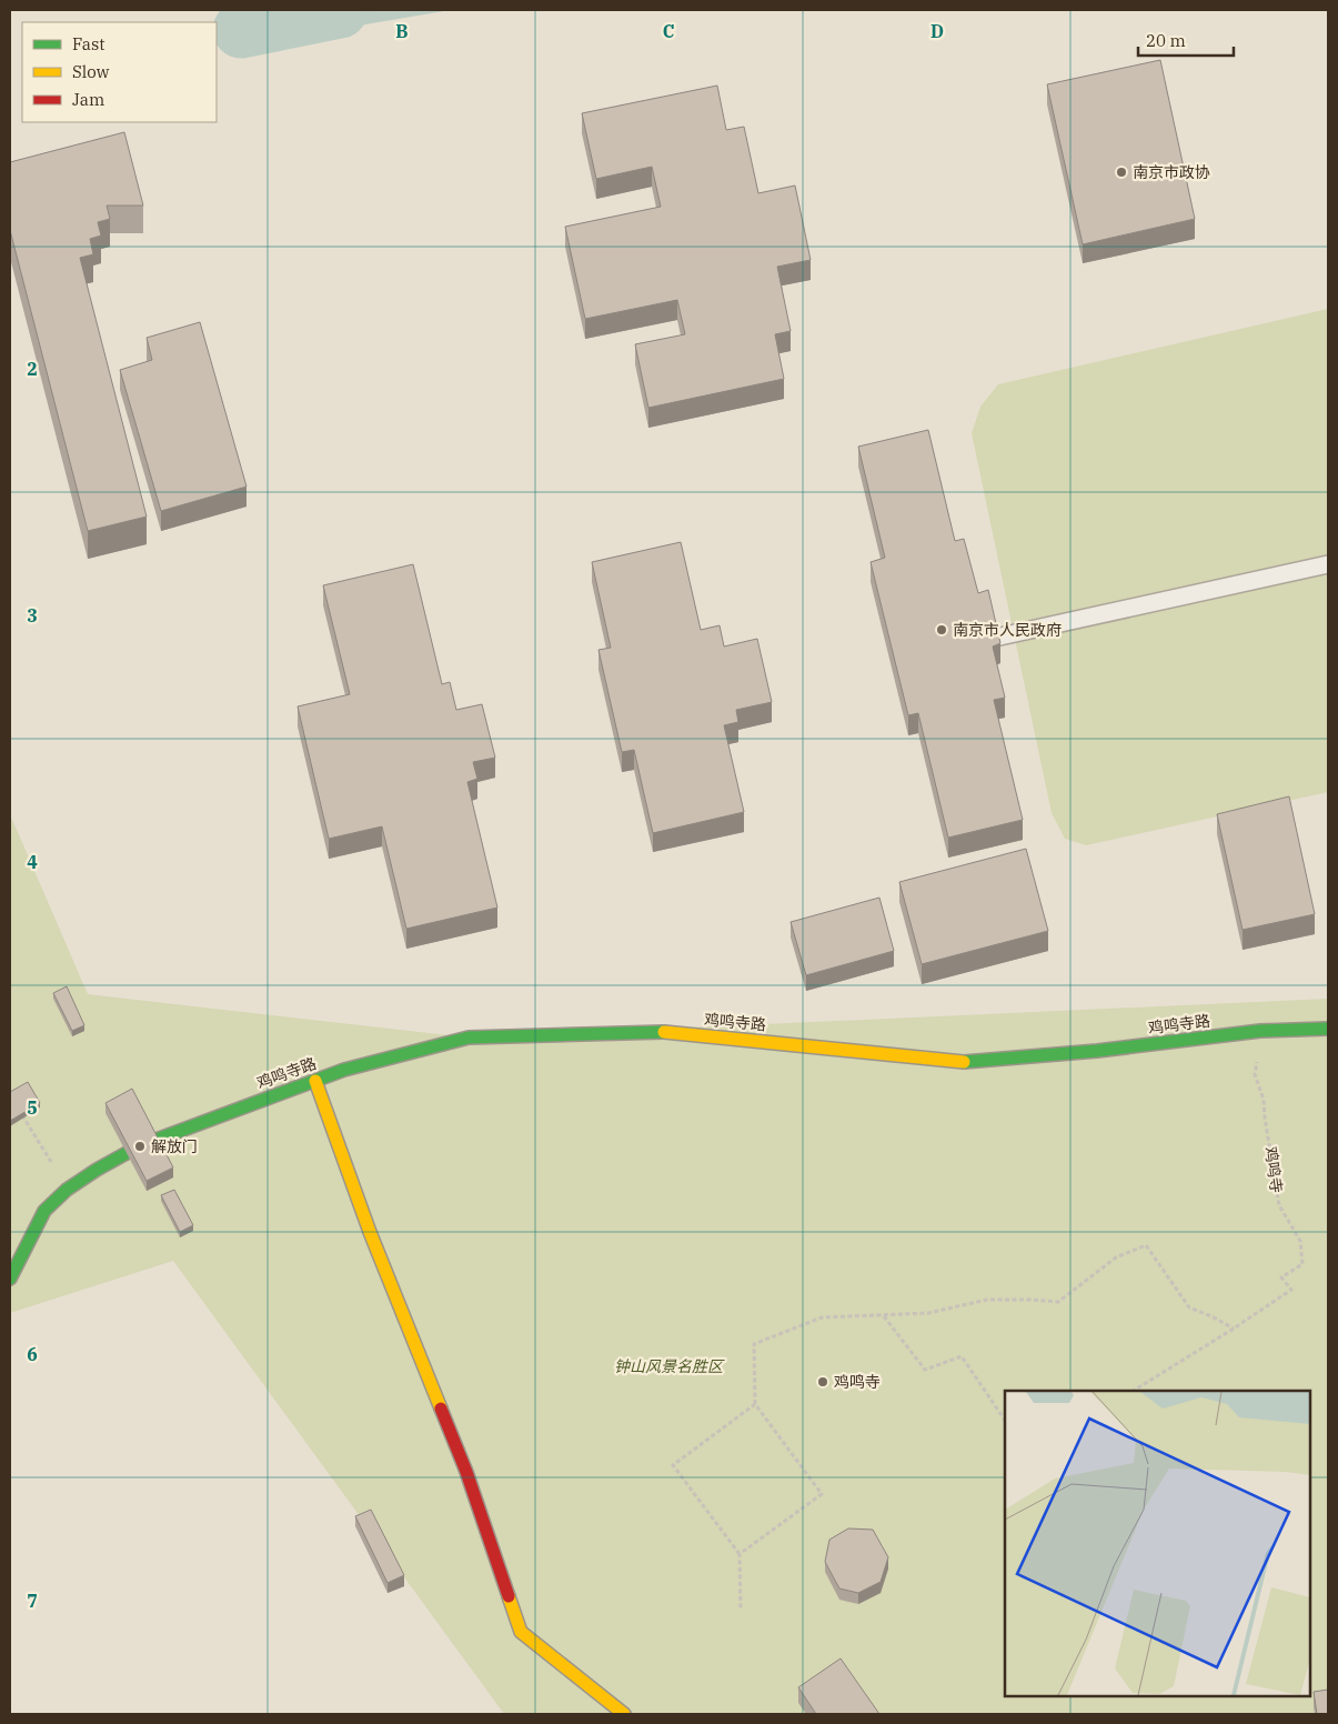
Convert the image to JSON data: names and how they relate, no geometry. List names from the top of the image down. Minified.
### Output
{"streets":{"street":["鸡鸣寺路"],"path":["鸡鸣寺"]},"crossings":[["鸡鸣寺路","鸡鸣寺"]],"parks":["钟山风景名胜区"],"places":["南京市政协","南京市人民政府","解放门","鸡鸣寺"],"legend":["Fast","Slow","Jam"],"scale_bar":"20 m","grid":{"columns":["B","C","D"],"rows":["2","3","4","5","6","7"]}}
